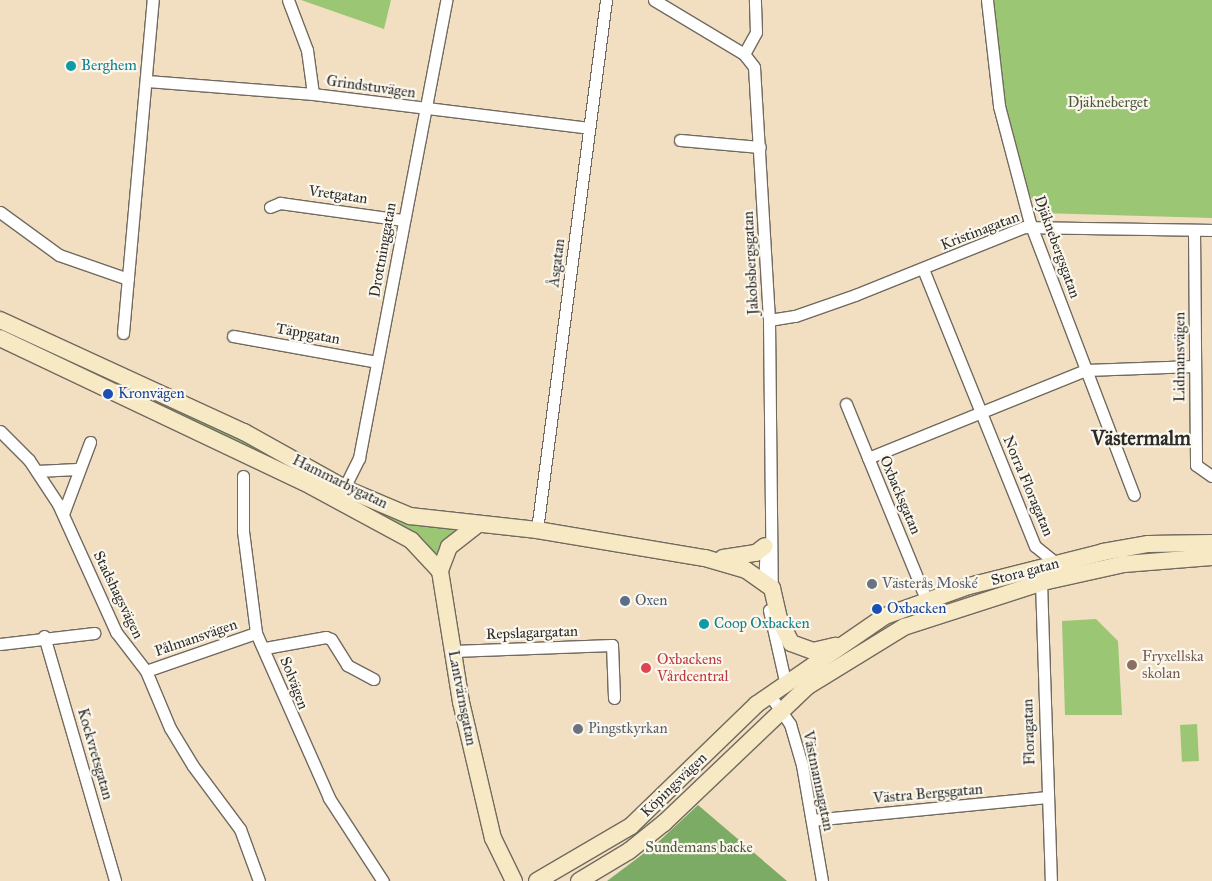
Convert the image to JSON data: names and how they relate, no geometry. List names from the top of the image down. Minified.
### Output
{"streets":{"main road":["Hammarbygatan","Stora gatan","Lantvärnsgatan","Köpingsvägen"],"street":["Grindstuvägen","Vretgatan","Kristinagatan","Djäknebergsgatan","Drottninggatan","Åsgatan","Jakobsbergsgatan","Täppgatan","Lidmansvägen","Norra Floragatan","Oxbacksgatan","Stadshagsvägen","Repslagargatan","Pålmansvägen","Solvägen","Floragatan","Kockvretsgatan","Västmannagatan","Västra Bergsgatan"]},"crossings":[["Grindstuvägen","Drottninggatan"],["Grindstuvägen","Åsgatan"],["Vretgatan","Drottninggatan"],["Kristinagatan","Djäknebergsgatan"],["Kristinagatan","Jakobsbergsgatan"],["Kristinagatan","Lidmansvägen"],["Kristinagatan","Norra Floragatan"],["Drottninggatan","Täppgatan"],["Drottninggatan","Hammarbygatan"],["Åsgatan","Hammarbygatan"],["Jakobsbergsgatan","Hammarbygatan"],["Jakobsbergsgatan","Stora gatan"],["Jakobsbergsgatan","Köpingsvägen"],["Hammarbygatan","Lantvärnsgatan"],["Norra Floragatan","Stora gatan"],["Oxbacksgatan","Stora gatan"],["Stora gatan","Floragatan"],["Stora gatan","Köpingsvägen"],["Stadshagsvägen","Pålmansvägen"],["Repslagargatan","Lantvärnsgatan"],["Pålmansvägen","Solvägen"],["Floragatan","Västra Bergsgatan"],["Västmannagatan","Köpingsvägen"],["Västmannagatan","Västra Bergsgatan"]],"districts":["Västermalm"],"parks":["Djäkneberget","Sundemans backe"],"places":["Berghem","Kronvägen","Västerås Moské","Oxen","Oxbacken","Coop Oxbacken","Fryxellska skolan","Oxbackens Vårdcentral","Pingstkyrkan"]}
